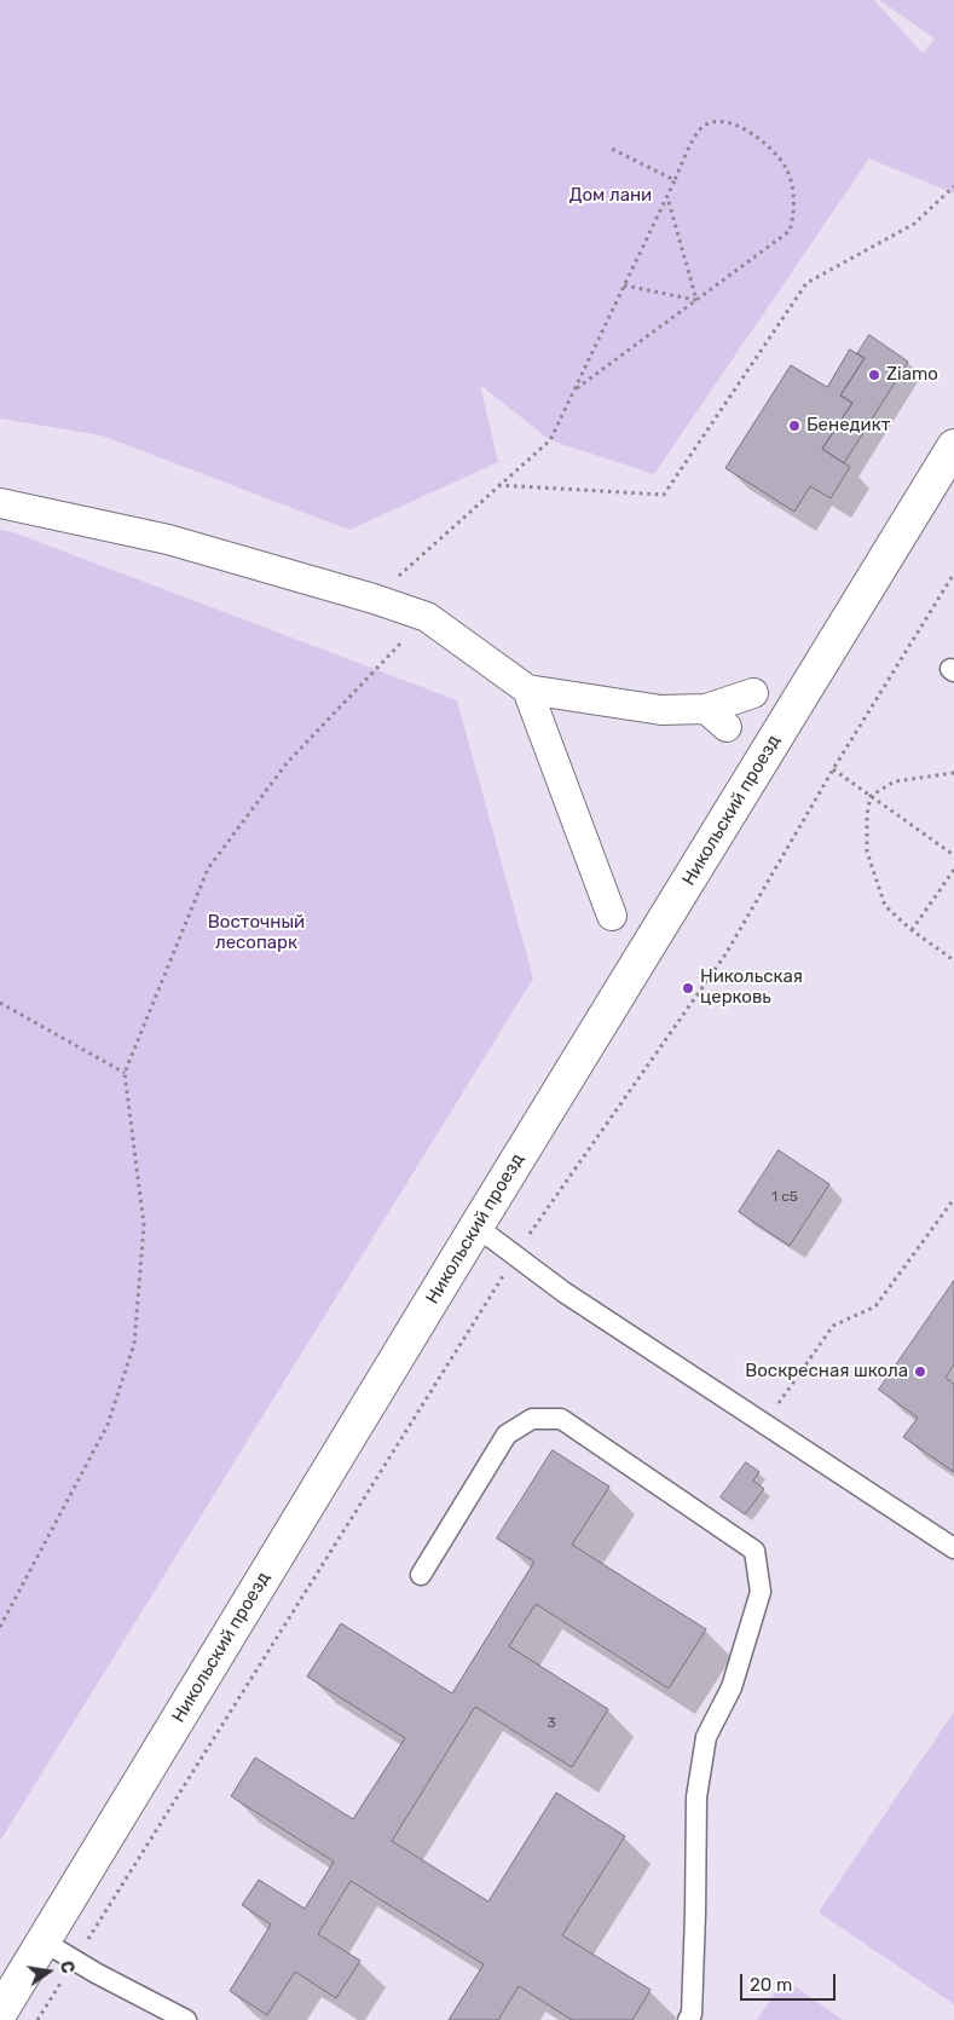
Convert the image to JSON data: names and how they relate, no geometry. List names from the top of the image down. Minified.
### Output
{"streets":{"street":["Никольский проезд"]},"parks":["Дом лани","Восточный лесопарк"],"places":["Ziamo","Бенедикт","Никольская церковь","Воскресная школа"],"house_numbers":["1 с5","3"],"scale_bar":"20 m","north":"right"}
